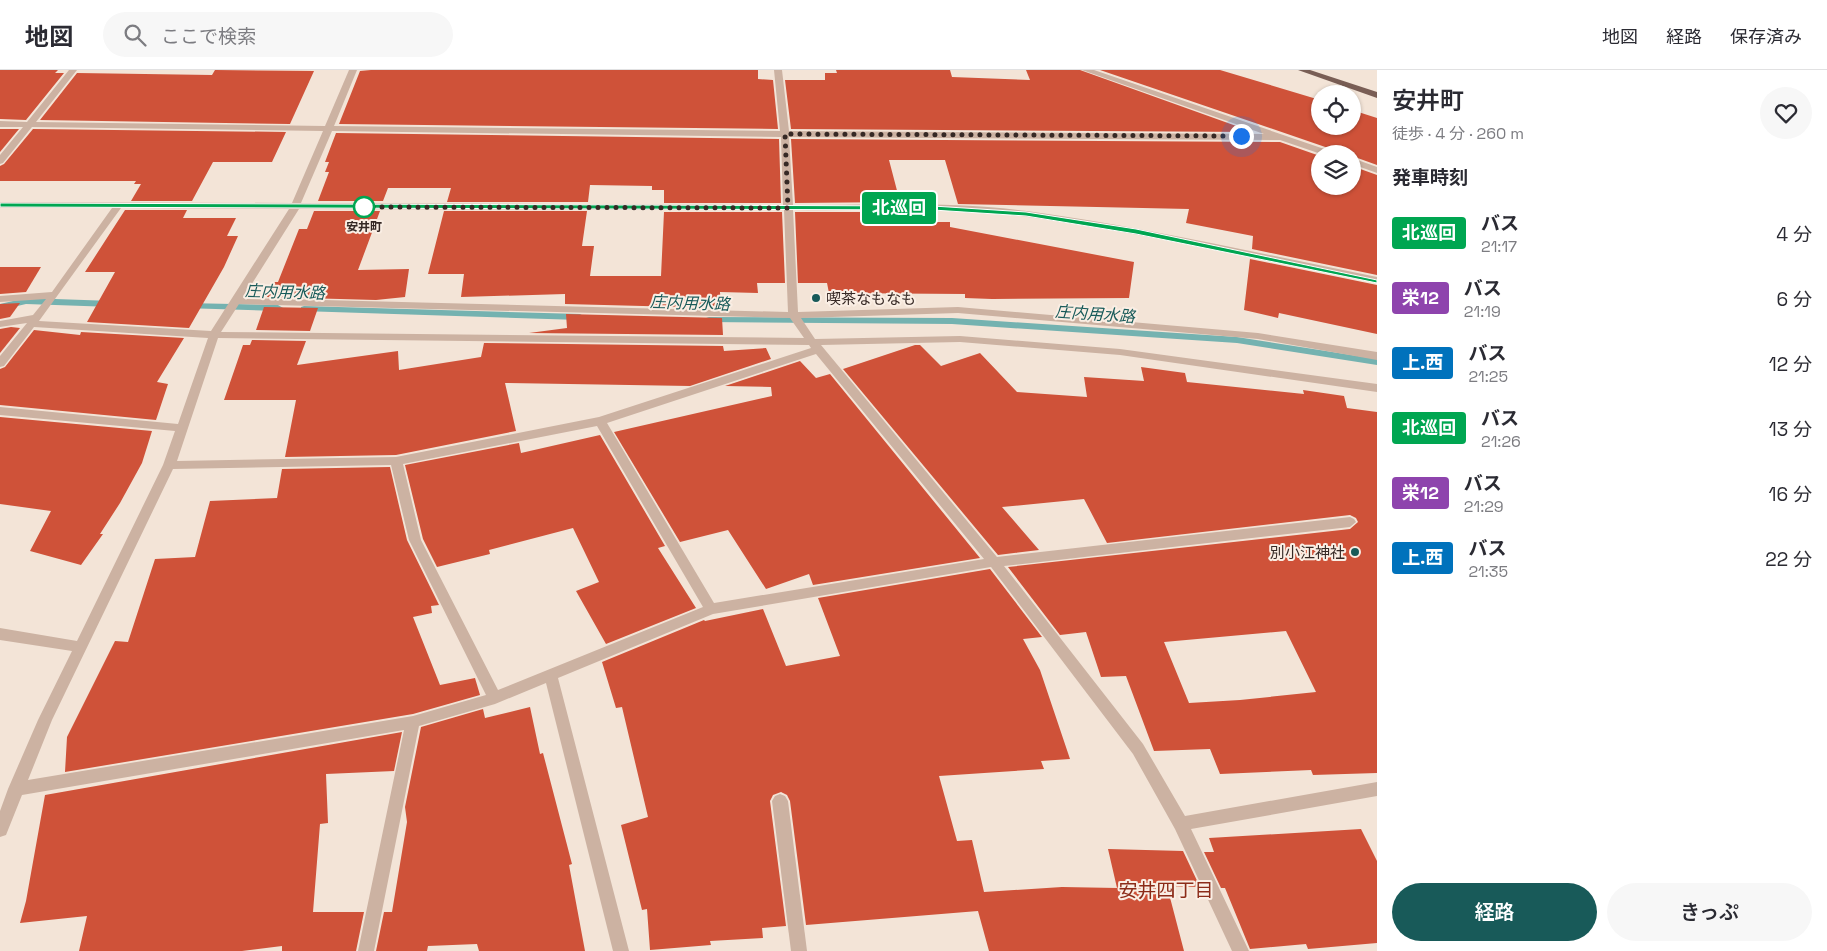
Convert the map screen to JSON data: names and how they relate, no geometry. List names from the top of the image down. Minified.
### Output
{"districts":["安井四丁目"],"water":["庄内用水路"],"places":["安井町","喫茶なもなも","別小江神社"],"lines":["bus line 北巡回"],"page":{"header":"地図","search":"ここで検索","nav":["地図","経路","保存済み"],"on_map":"北巡回","heading":[["安井町","徒歩 · 4 分 · 260 m"],"発車時刻"],"list":[{"mark":"北巡回","name":"バス","note":"21:17","value":"4 分"},{"mark":"栄12","name":"バス","note":"21:19","value":"6 分"},{"mark":"上.西","name":"バス","note":"21:25","value":"12 分"},{"mark":"北巡回","name":"バス","note":"21:26","value":"13 分"},{"mark":"栄12","name":"バス","note":"21:29","value":"16 分"},{"mark":"上.西","name":"バス","note":"21:35","value":"22 分"}],"buttons":["経路","きっぷ"]}}
